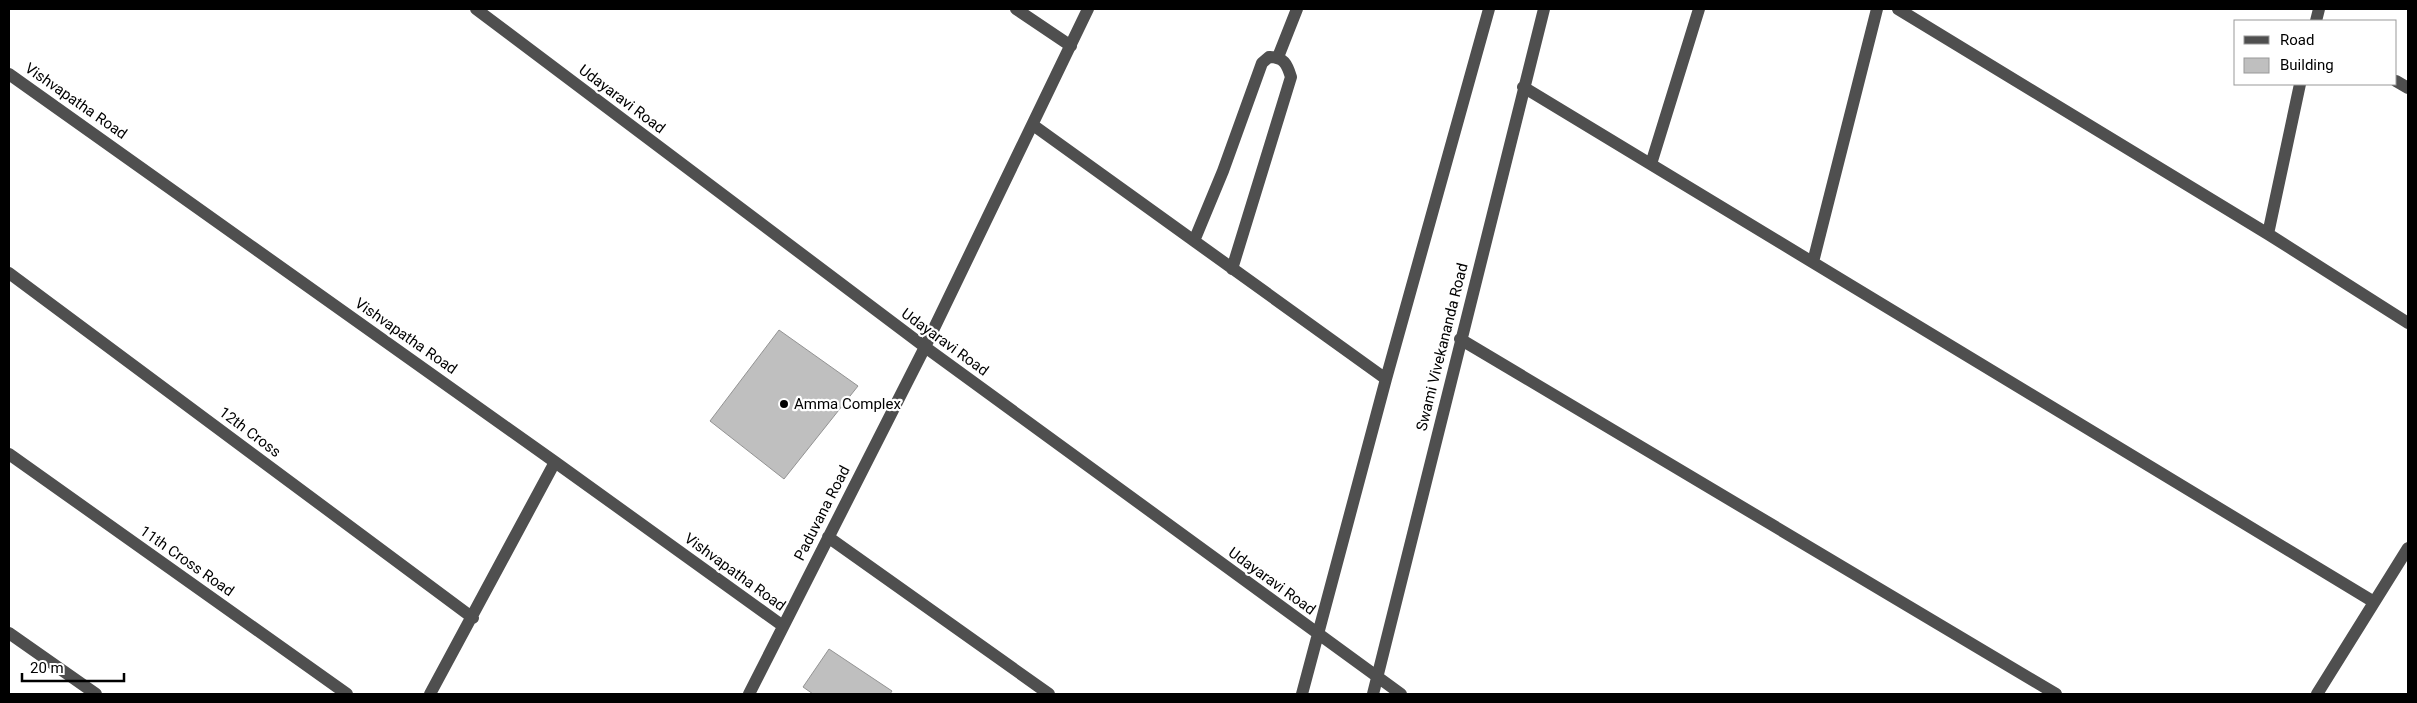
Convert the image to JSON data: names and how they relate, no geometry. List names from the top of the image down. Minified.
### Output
{"streets":{"street":["Udayaravi Road","Vishvapatha Road","Swami Vivekananda Road","12th Cross","Paduvana Road","11th Cross Road"]},"crossings":[["Udayaravi Road","Swami Vivekananda Road"],["Udayaravi Road","Paduvana Road"],["Vishvapatha Road","Paduvana Road"]],"places":["Amma Complex"],"legend":["Road","Building"],"scale_bar":"20 m"}
